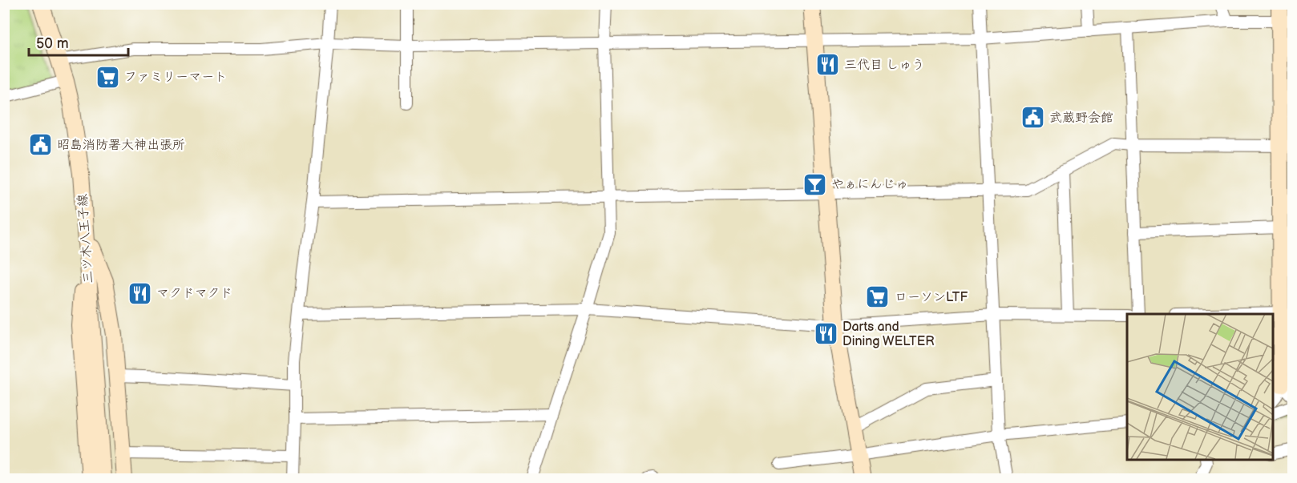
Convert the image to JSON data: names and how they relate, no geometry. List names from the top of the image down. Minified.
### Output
{"streets":{"street":["三ツ木八王子線"]},"places":{"restaurant":["三代目 しゅう","マクドマクド","Darts and Dining WELTER"],"supermarket":["ファミリーマート","ローソンLTF"],"public building":["武蔵野会館","昭島消防署大神出張所"],"bar":["やぁにんじゅ"]},"scale_bar":"50 m"}
